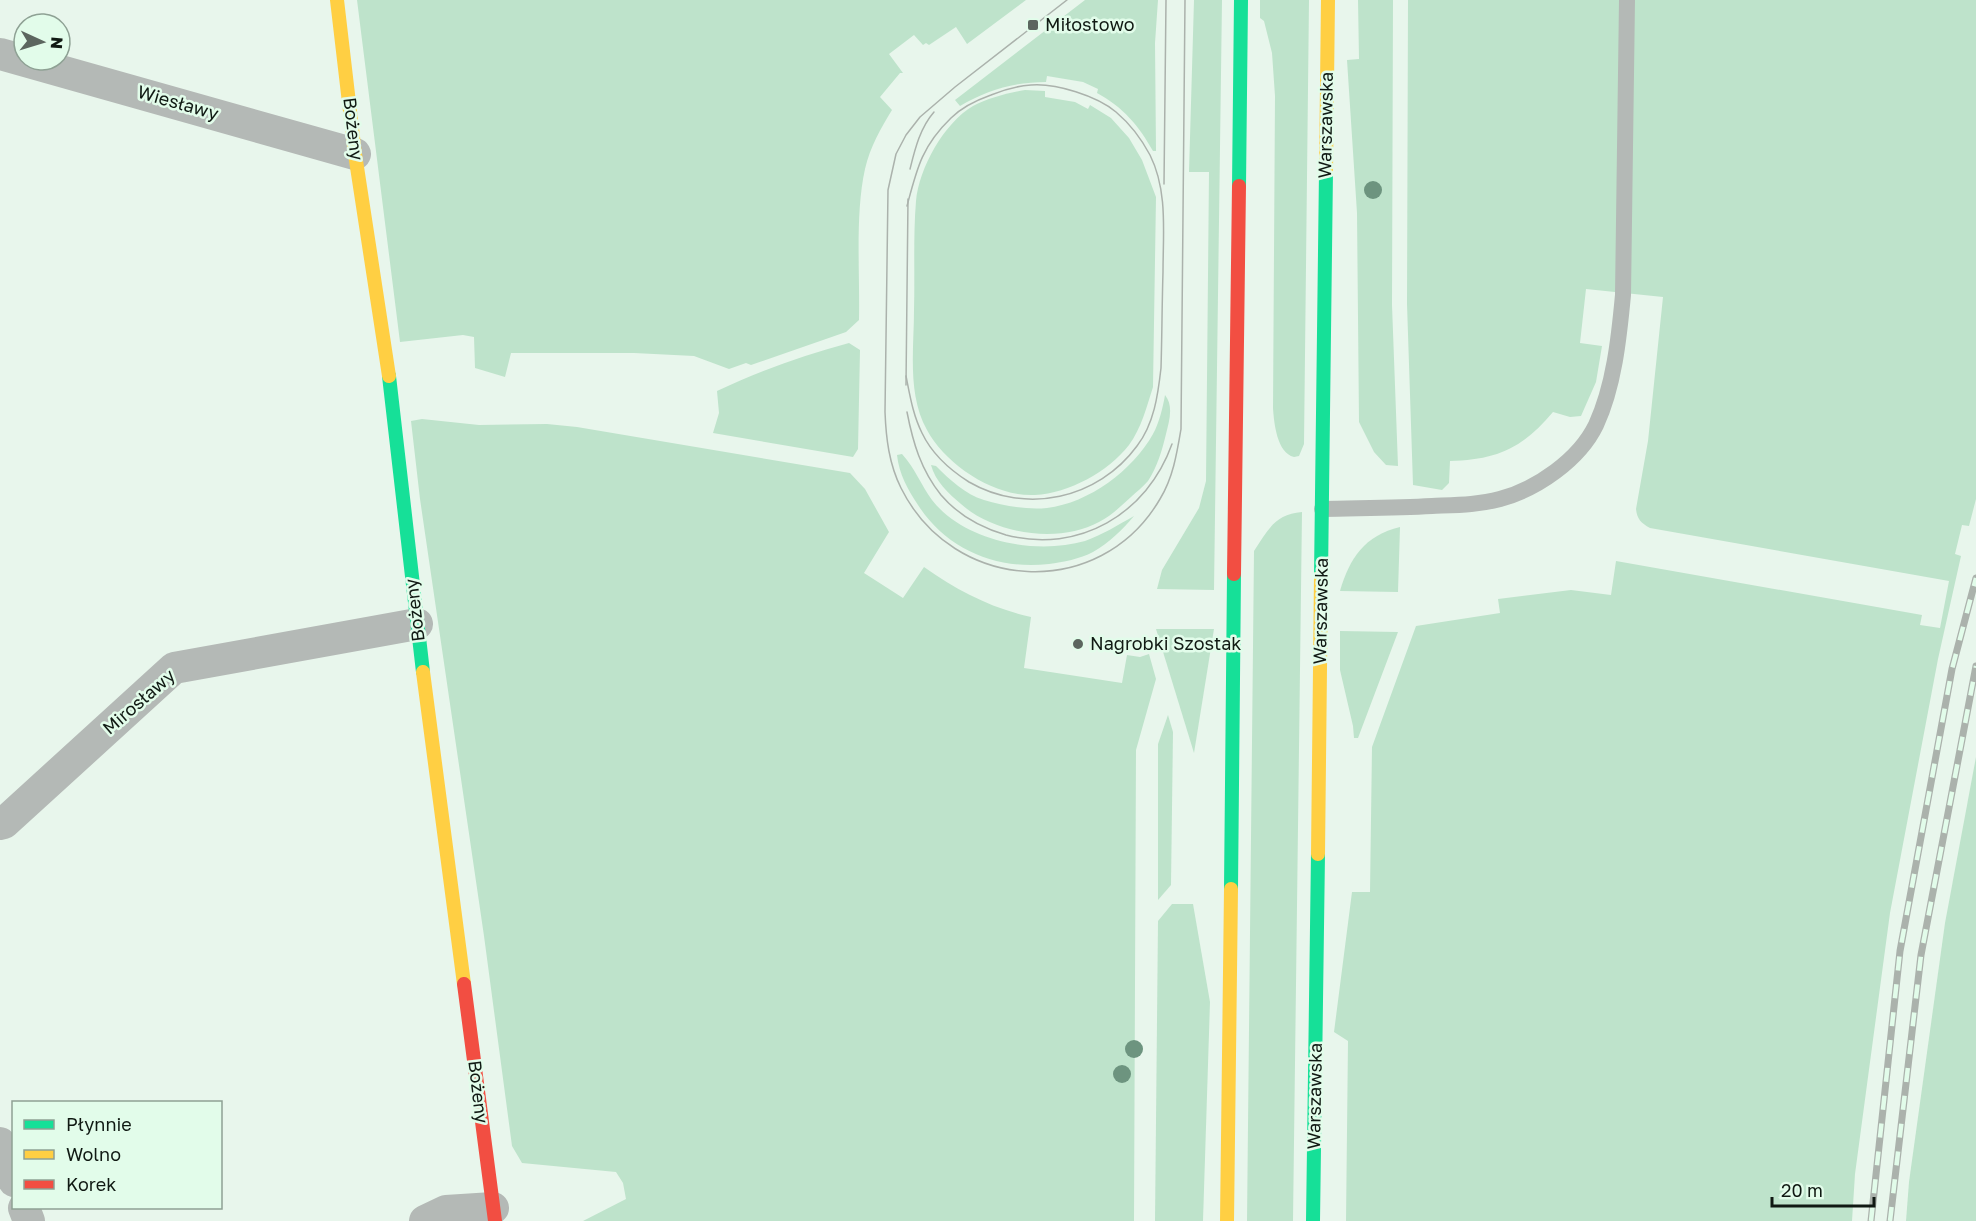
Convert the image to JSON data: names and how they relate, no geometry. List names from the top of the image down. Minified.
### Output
{"streets":{"main road":["Warszawska","Bożeny"],"street":["Wiesławy","Mirosławy"]},"crossings":[["Wiesławy","Bożeny"],["Bożeny","Mirosławy"]],"places":{"transit":["Miłostowo"],"other":["Nagrobki Szostak"]},"legend":["Płynnie","Wolno","Korek"],"scale_bar":"20 m","north":"right"}
